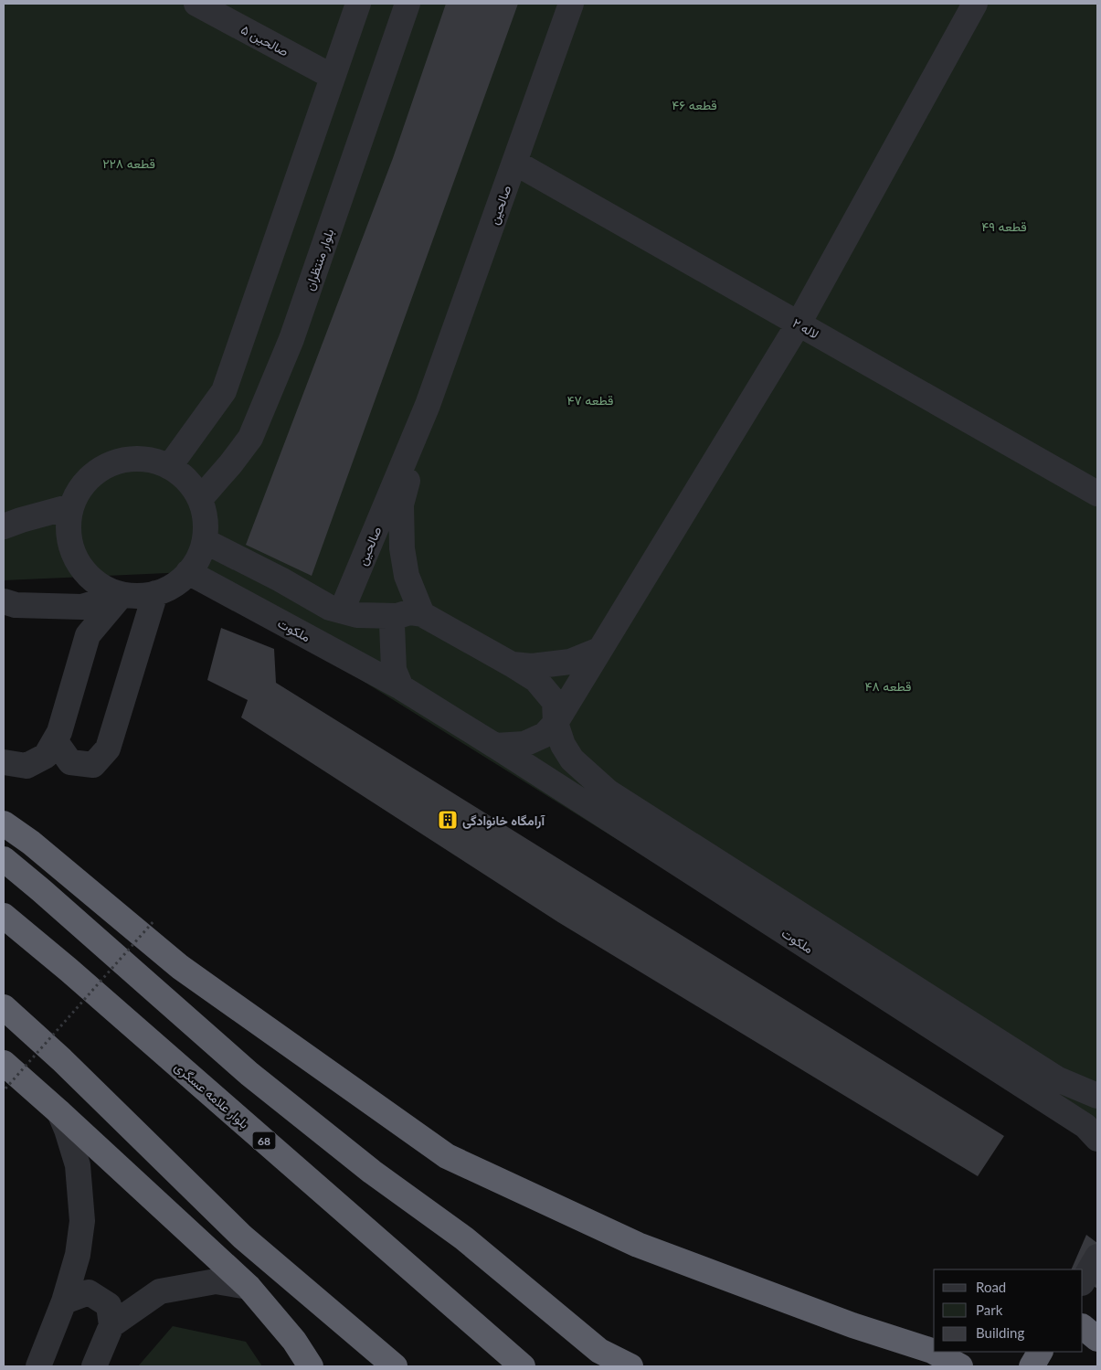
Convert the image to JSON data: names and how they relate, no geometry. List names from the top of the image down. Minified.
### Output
{"streets":{"highway":["بلوار علامه عسگری","68"],"street":["صالحین ۵","صالحین","بلوار منتظران","لاله ۲","ملکوت"]},"crossings":[["صالحین","لاله ۲"],["صالحین","ملکوت"],["بلوار منتظران","ملکوت"]],"parks":["قطعه ۴۶","قطعه ۲۲۸","قطعه ۴۹","قطعه ۴۷","قطعه ۴۸"],"places":{"building":["آرامگاه خانوادگی"]},"legend":["Road","Park","Building"]}
